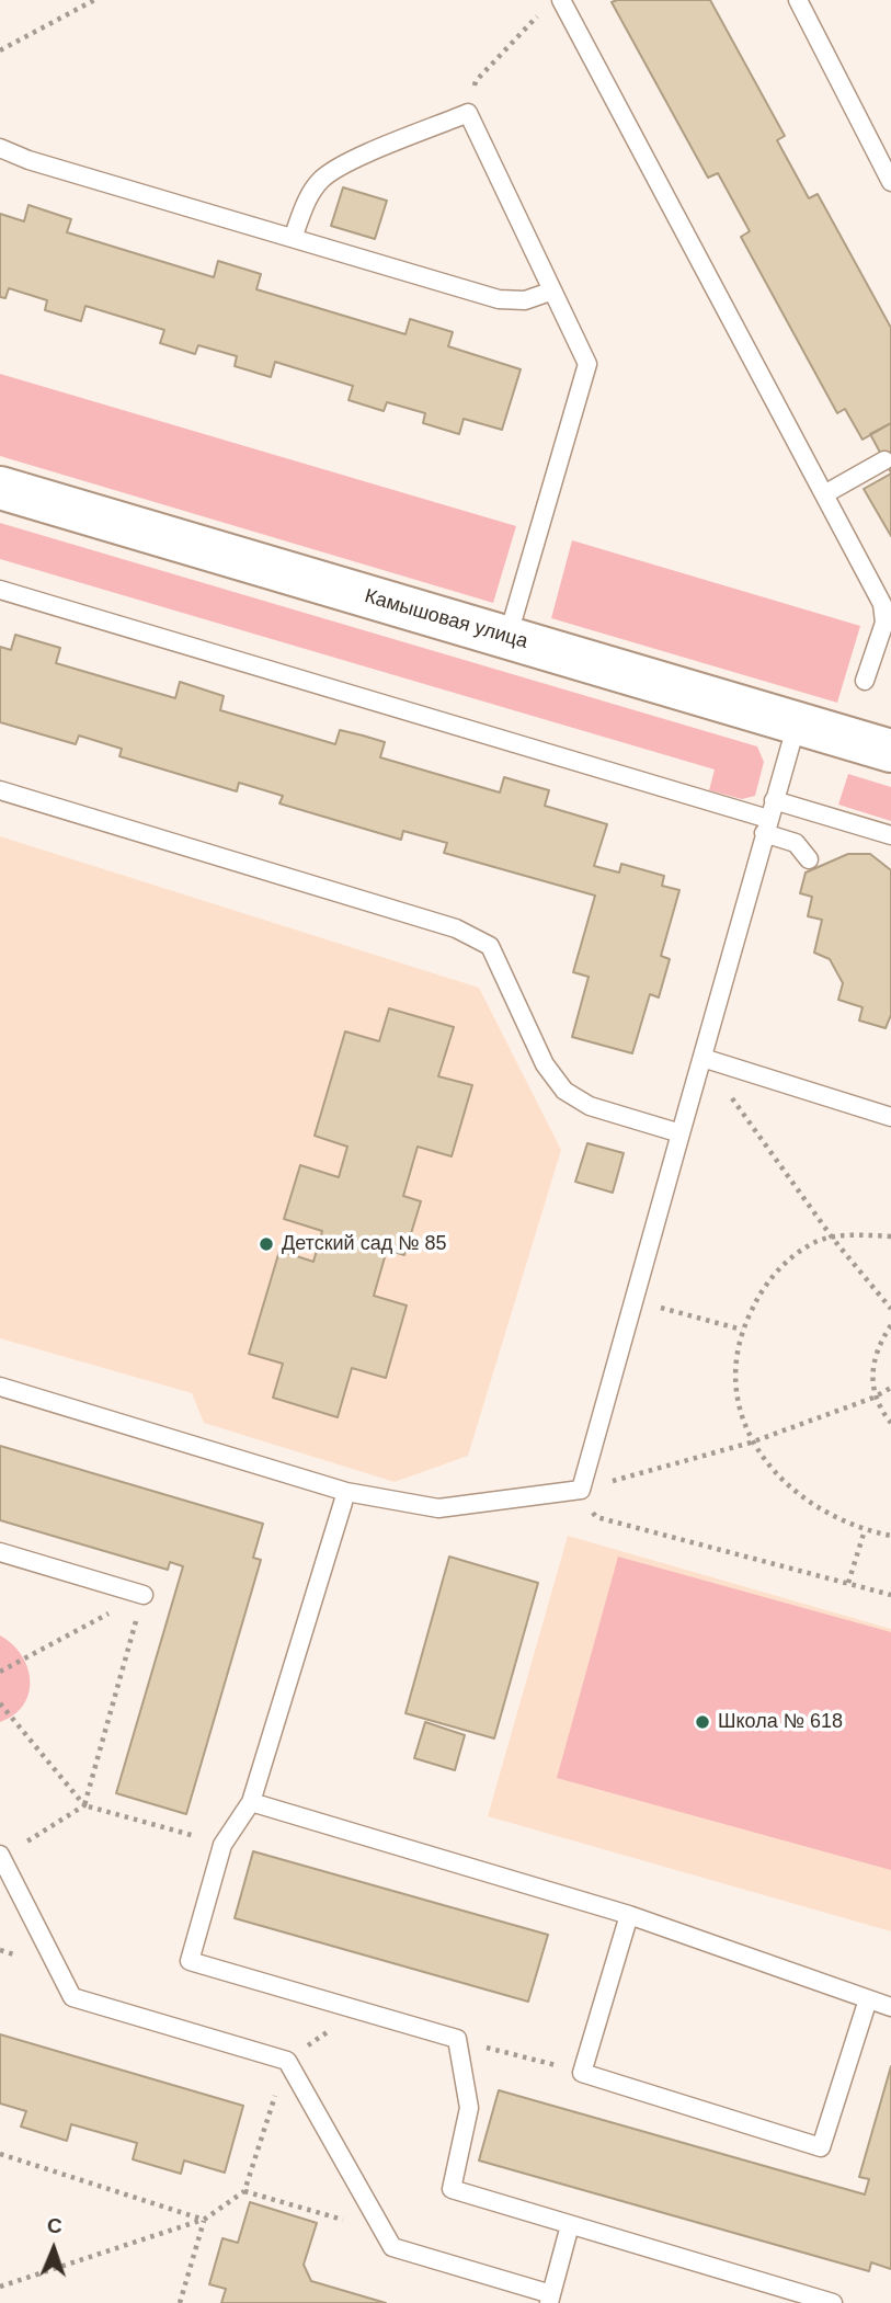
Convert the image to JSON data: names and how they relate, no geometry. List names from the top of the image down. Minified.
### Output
{"streets":{"street":["Камышовая улица"]},"places":["Детский сад № 85","Школа № 618"],"north":"top"}
